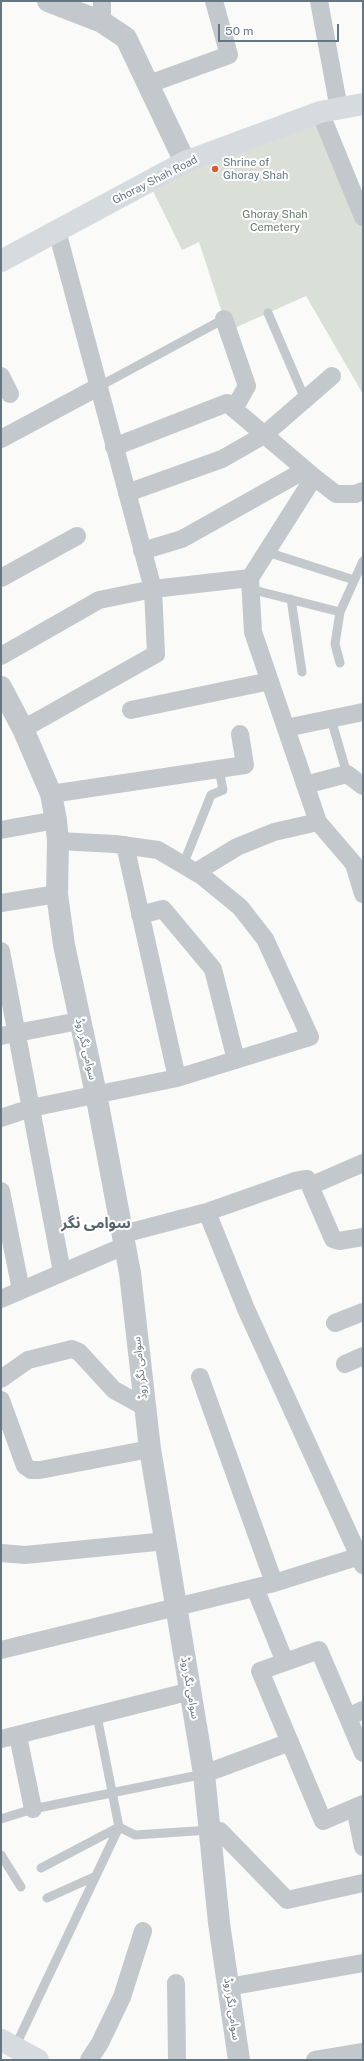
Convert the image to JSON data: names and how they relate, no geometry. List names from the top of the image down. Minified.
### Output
{"streets":{"main road":["Ghoray Shah Road"],"street":["سوامی نگر روڈ"]},"districts":["سوامی نگر"],"parks":["Ghoray Shah Cemetery"],"places":["Shrine of Ghoray Shah"],"scale_bar":"50 m"}
